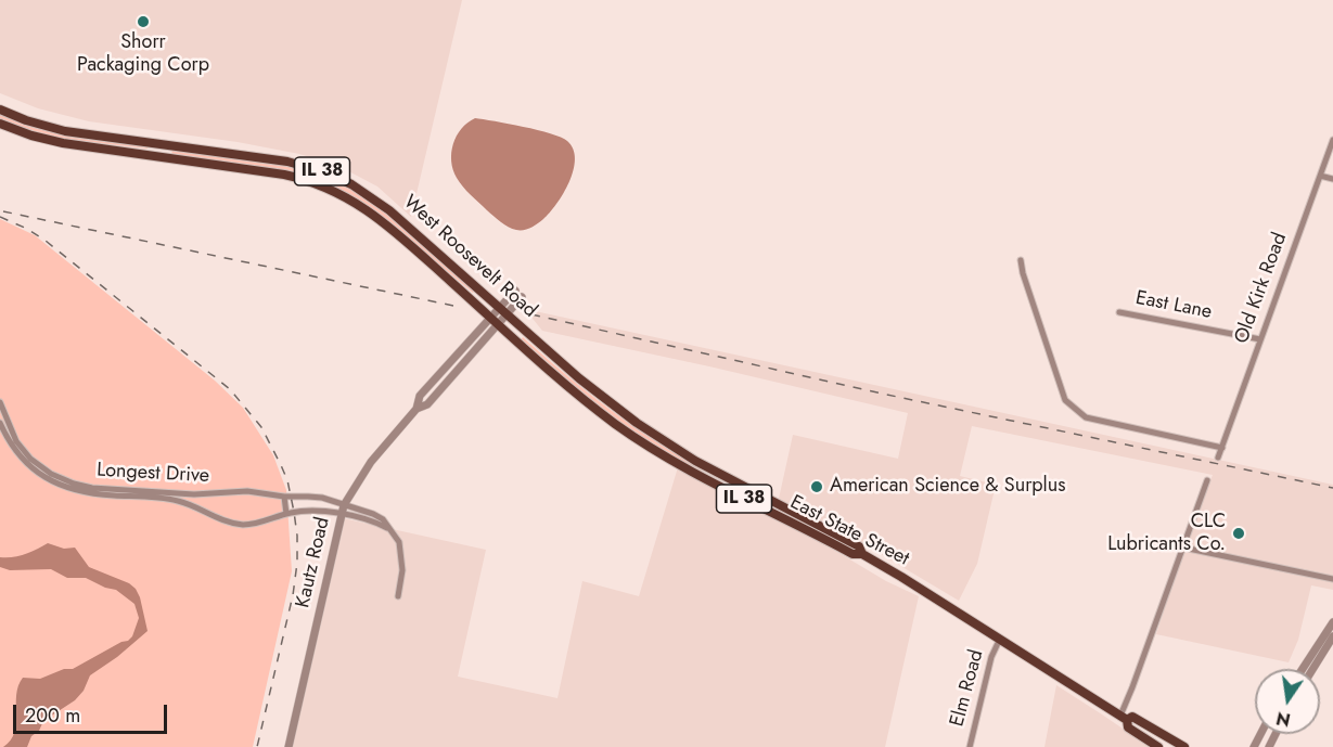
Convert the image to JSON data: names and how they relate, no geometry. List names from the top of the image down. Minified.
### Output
{"streets":{"main road":["IL 38","West Roosevelt Road","East State Street"],"street":["Old Kirk Road","East Lane","Longest Drive","Kautz Road","Elm Road"]},"crossings":[["West Roosevelt Road","East State Street"],["West Roosevelt Road","Kautz Road"],["Old Kirk Road","East Lane"],["Longest Drive","Kautz Road"],["East State Street","Kautz Road"],["East State Street","Elm Road"]],"places":["Shorr Packaging Corp","American Science & Surplus","CLC Lubricants Co."],"scale_bar":"200 m","north":"bottom"}
